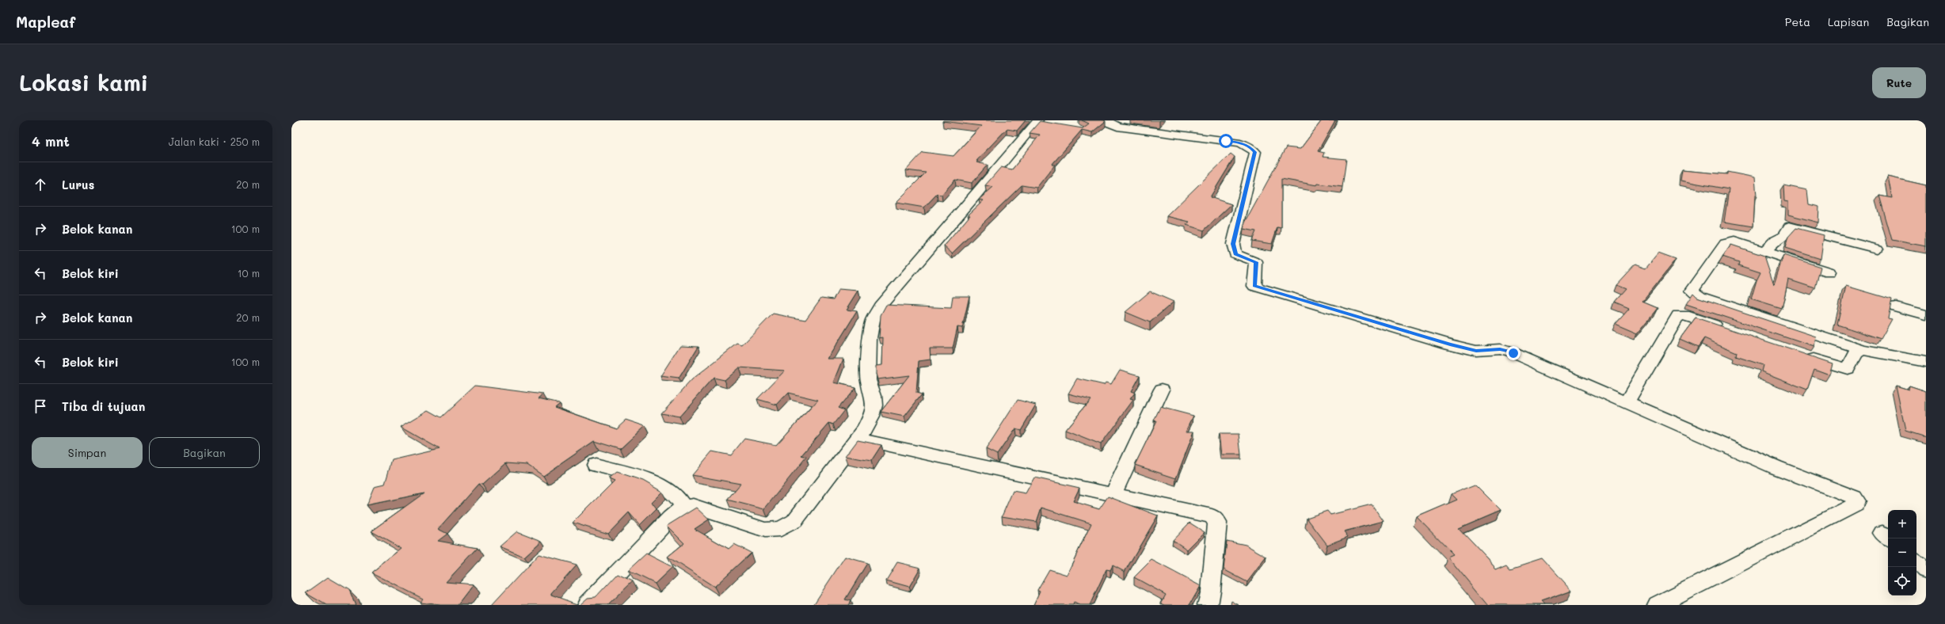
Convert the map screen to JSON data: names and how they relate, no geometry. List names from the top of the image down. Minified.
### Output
{"page":{"header":"Mapleaf","nav":["Peta","Lapisan","Bagikan"],"buttons":["Rute",["Simpan","Bagikan"]],"title":"Lokasi kami","heading":["4 mnt","Jalan kaki · 250 m"],"list":[["Lurus","20 m"],["Belok kanan","100 m"],["Belok kiri","10 m"],["Belok kanan","20 m"],["Belok kiri","100 m"],"Tiba di tujuan"],"map_buttons":["+","−"]}}
